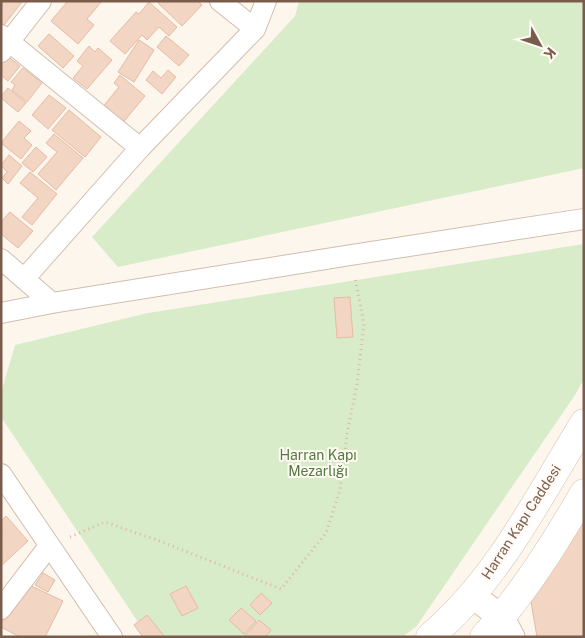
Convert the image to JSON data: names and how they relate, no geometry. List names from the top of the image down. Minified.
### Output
{"streets":{"main road":["Harran Kapı Caddesi"]},"parks":["Harran Kapı Mezarlığı"],"north":"bottom right"}
